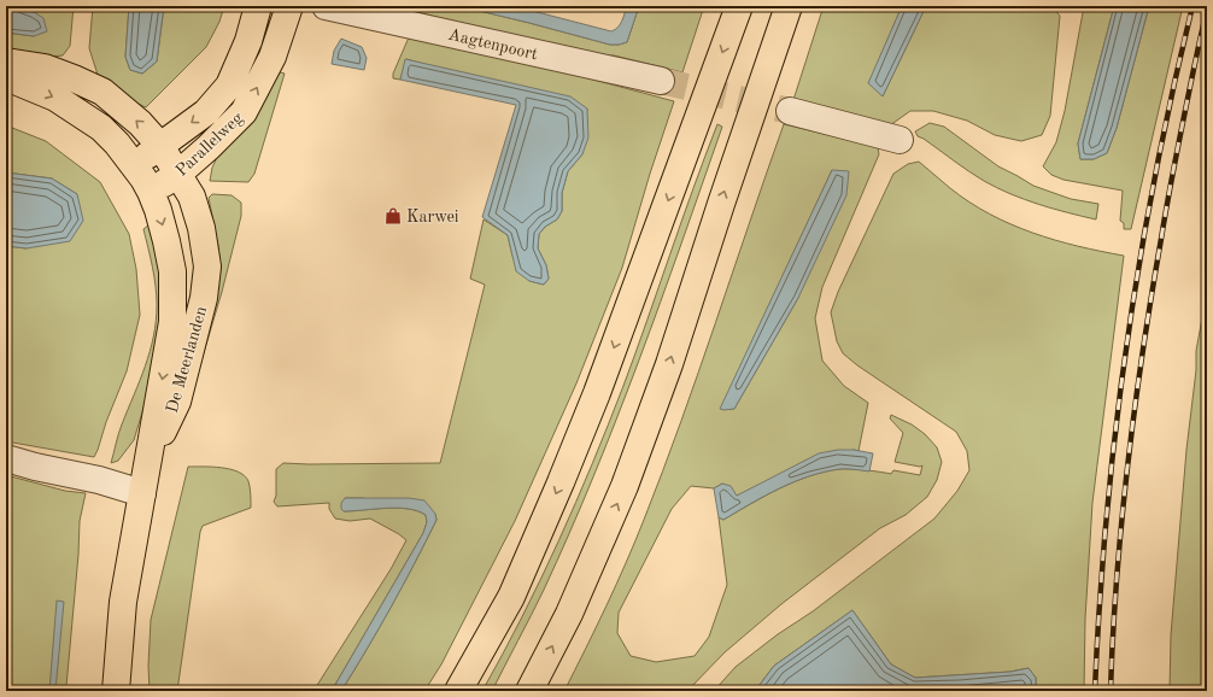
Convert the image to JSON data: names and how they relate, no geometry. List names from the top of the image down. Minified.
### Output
{"streets":{"main road":["Parallelweg","De Meerlanden"],"street":["Aagtenpoort"]},"crossings":[["Parallelweg","De Meerlanden"]],"places":{"shop":["Karwei"]}}
